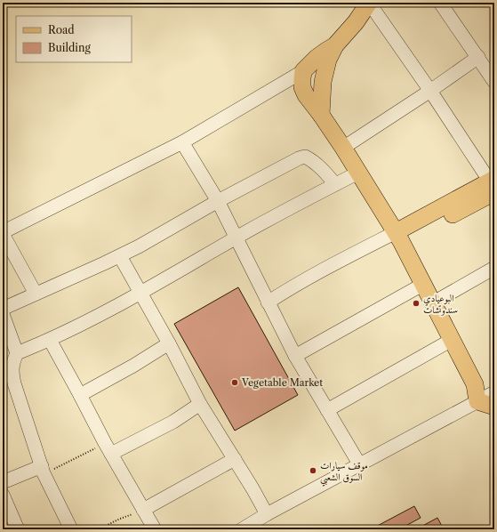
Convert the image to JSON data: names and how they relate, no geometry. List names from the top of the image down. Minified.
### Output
{"places":["البوعيادي سندوتشات","Vegetable Market","موقف سيارات السوق الشعبي"],"legend":["Road","Building"]}
